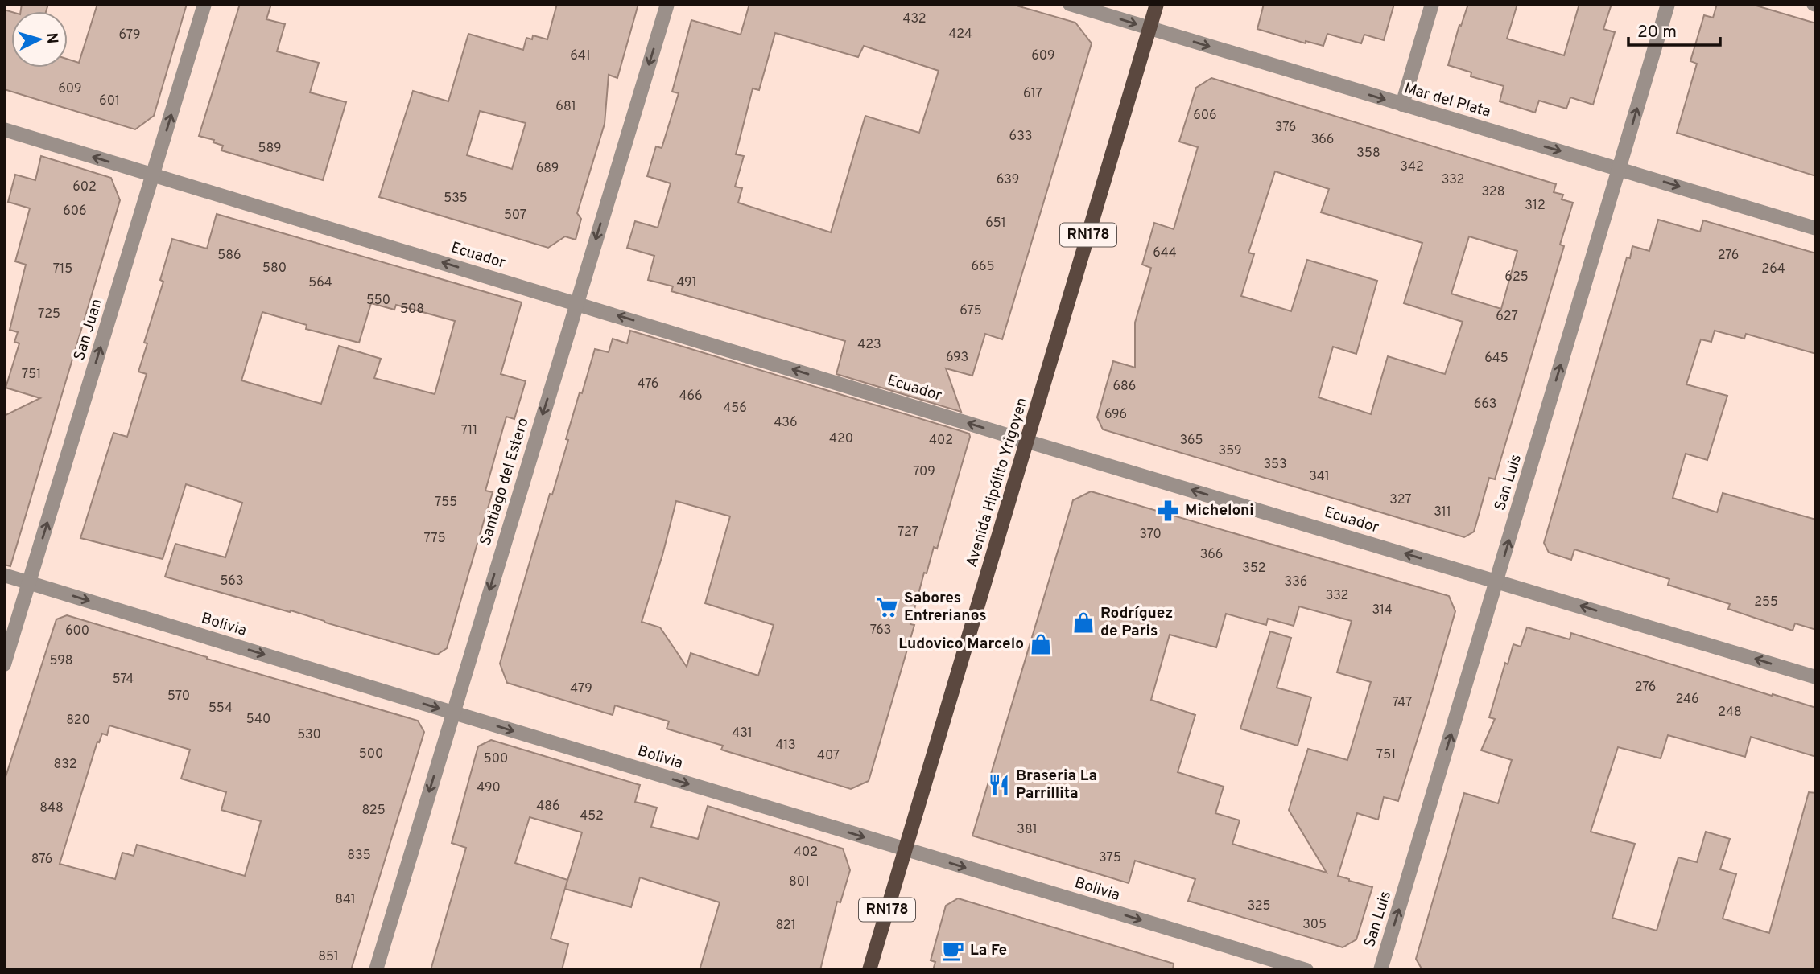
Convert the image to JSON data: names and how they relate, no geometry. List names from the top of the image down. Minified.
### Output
{"streets":{"main road":["RN178","Avenida Hipólito Yrigoyen"],"street":["Mar del Plata","Ecuador","San Juan","Santiago del Estero","San Luis","Bolivia"]},"crossings":[["Mar del Plata","Avenida Hipólito Yrigoyen"],["Mar del Plata","San Luis"],["Ecuador","San Juan"],["Ecuador","Santiago del Estero"],["Ecuador","Avenida Hipólito Yrigoyen"],["Ecuador","San Luis"],["San Juan","Bolivia"],["Santiago del Estero","Bolivia"],["Avenida Hipólito Yrigoyen","Bolivia"]],"one_way":["Mar del Plata","Ecuador","San Juan","Santiago del Estero","San Luis","Bolivia"],"places":{"pharmacy":["Micheloni"],"supermarket":["Sabores Entrerianos"],"shop":["Rodríguez de Paris","Ludovico Marcelo"],"restaurant":["Braseria La Parrillita"],"cafe":["La Fe"]},"house_numbers":["432","424","679","641","609","609","617","601","681","606","376","633","366","589","358","342","689","639","332","602","328","535","312","606","507","651","644","586","276","665","580","715","264","625","564","491","550","508","675","725","627","423","693","645","751","476","686","466","663","456","696","436","711","420","402","365","359","353","709","341","327","755","311","727","370","775","366","352","563","336","332","255","314","763","600","598","574","276","479","570","246","747","554","248","540","820","431","530","413","500","751","407","500","832","490","486","848","825","452","381","402","835","375","876","801","841","325","305","821","851"],"scale_bar":"20 m","north":"right"}
